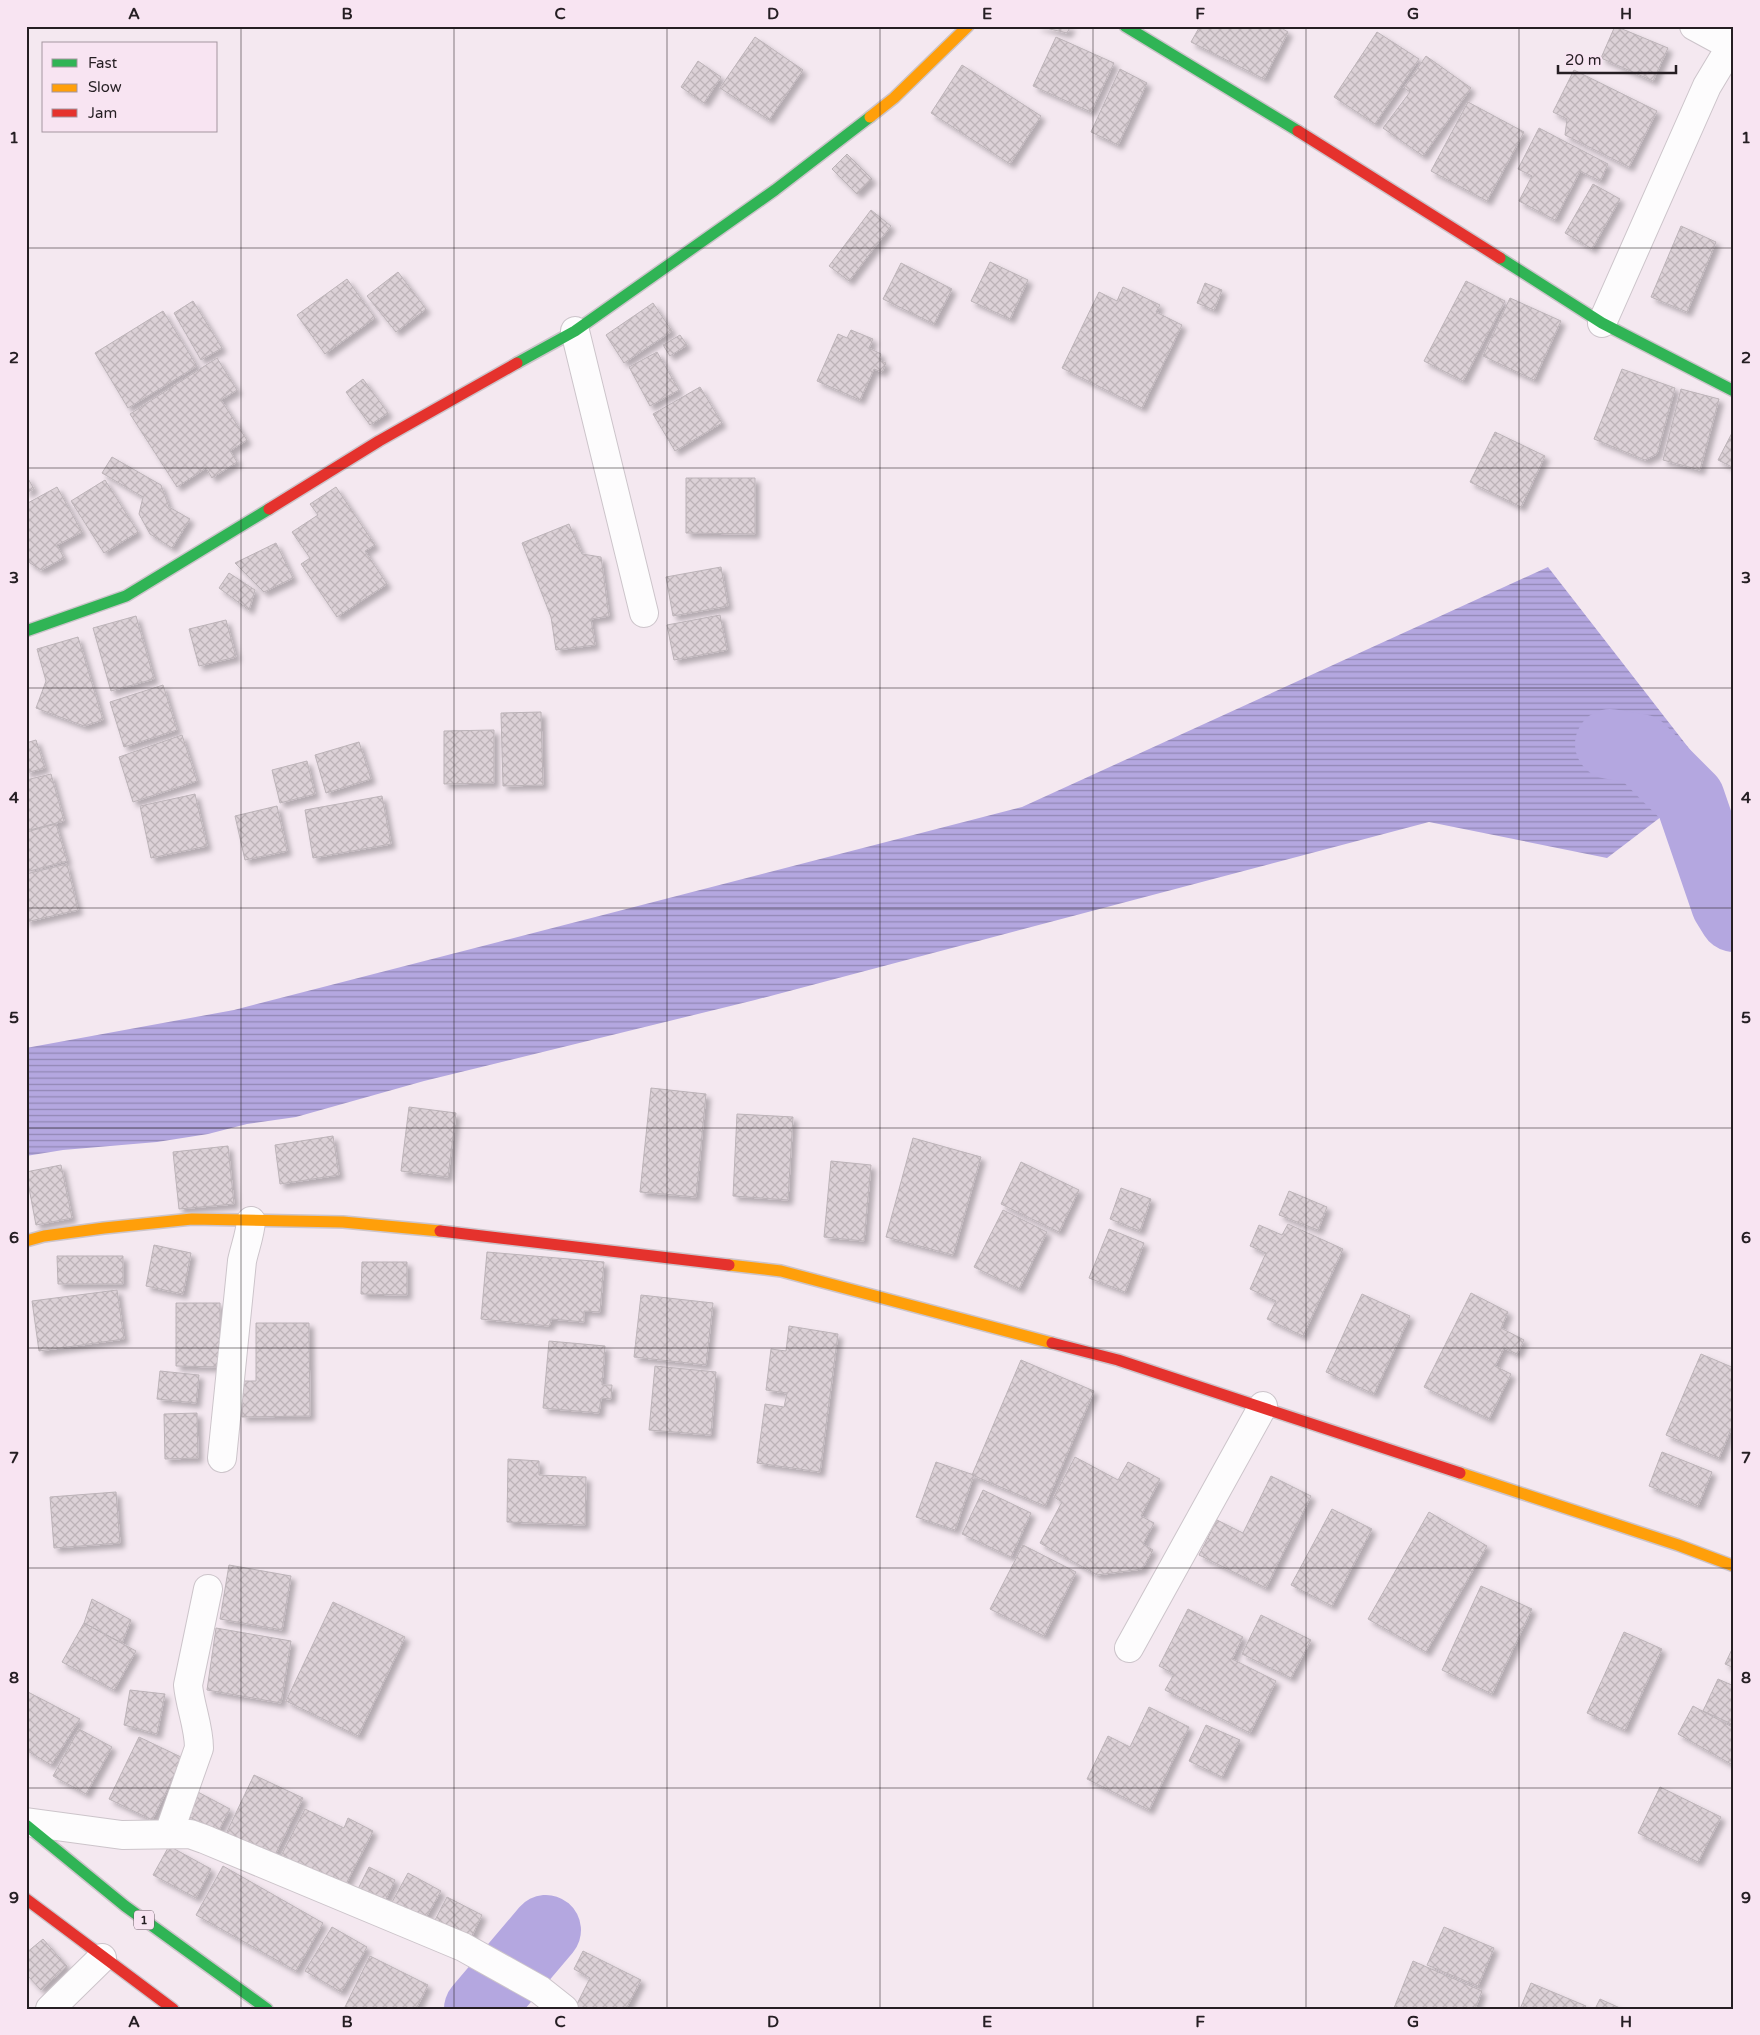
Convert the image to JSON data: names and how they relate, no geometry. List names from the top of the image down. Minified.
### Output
{"streets":{"main road":["1"]},"legend":["Fast","Slow","Jam"],"scale_bar":"20 m","grid":{"columns":["A","B","C","D","E","F","G","H"],"rows":["1","2","3","4","5","6","7","8","9"]}}
